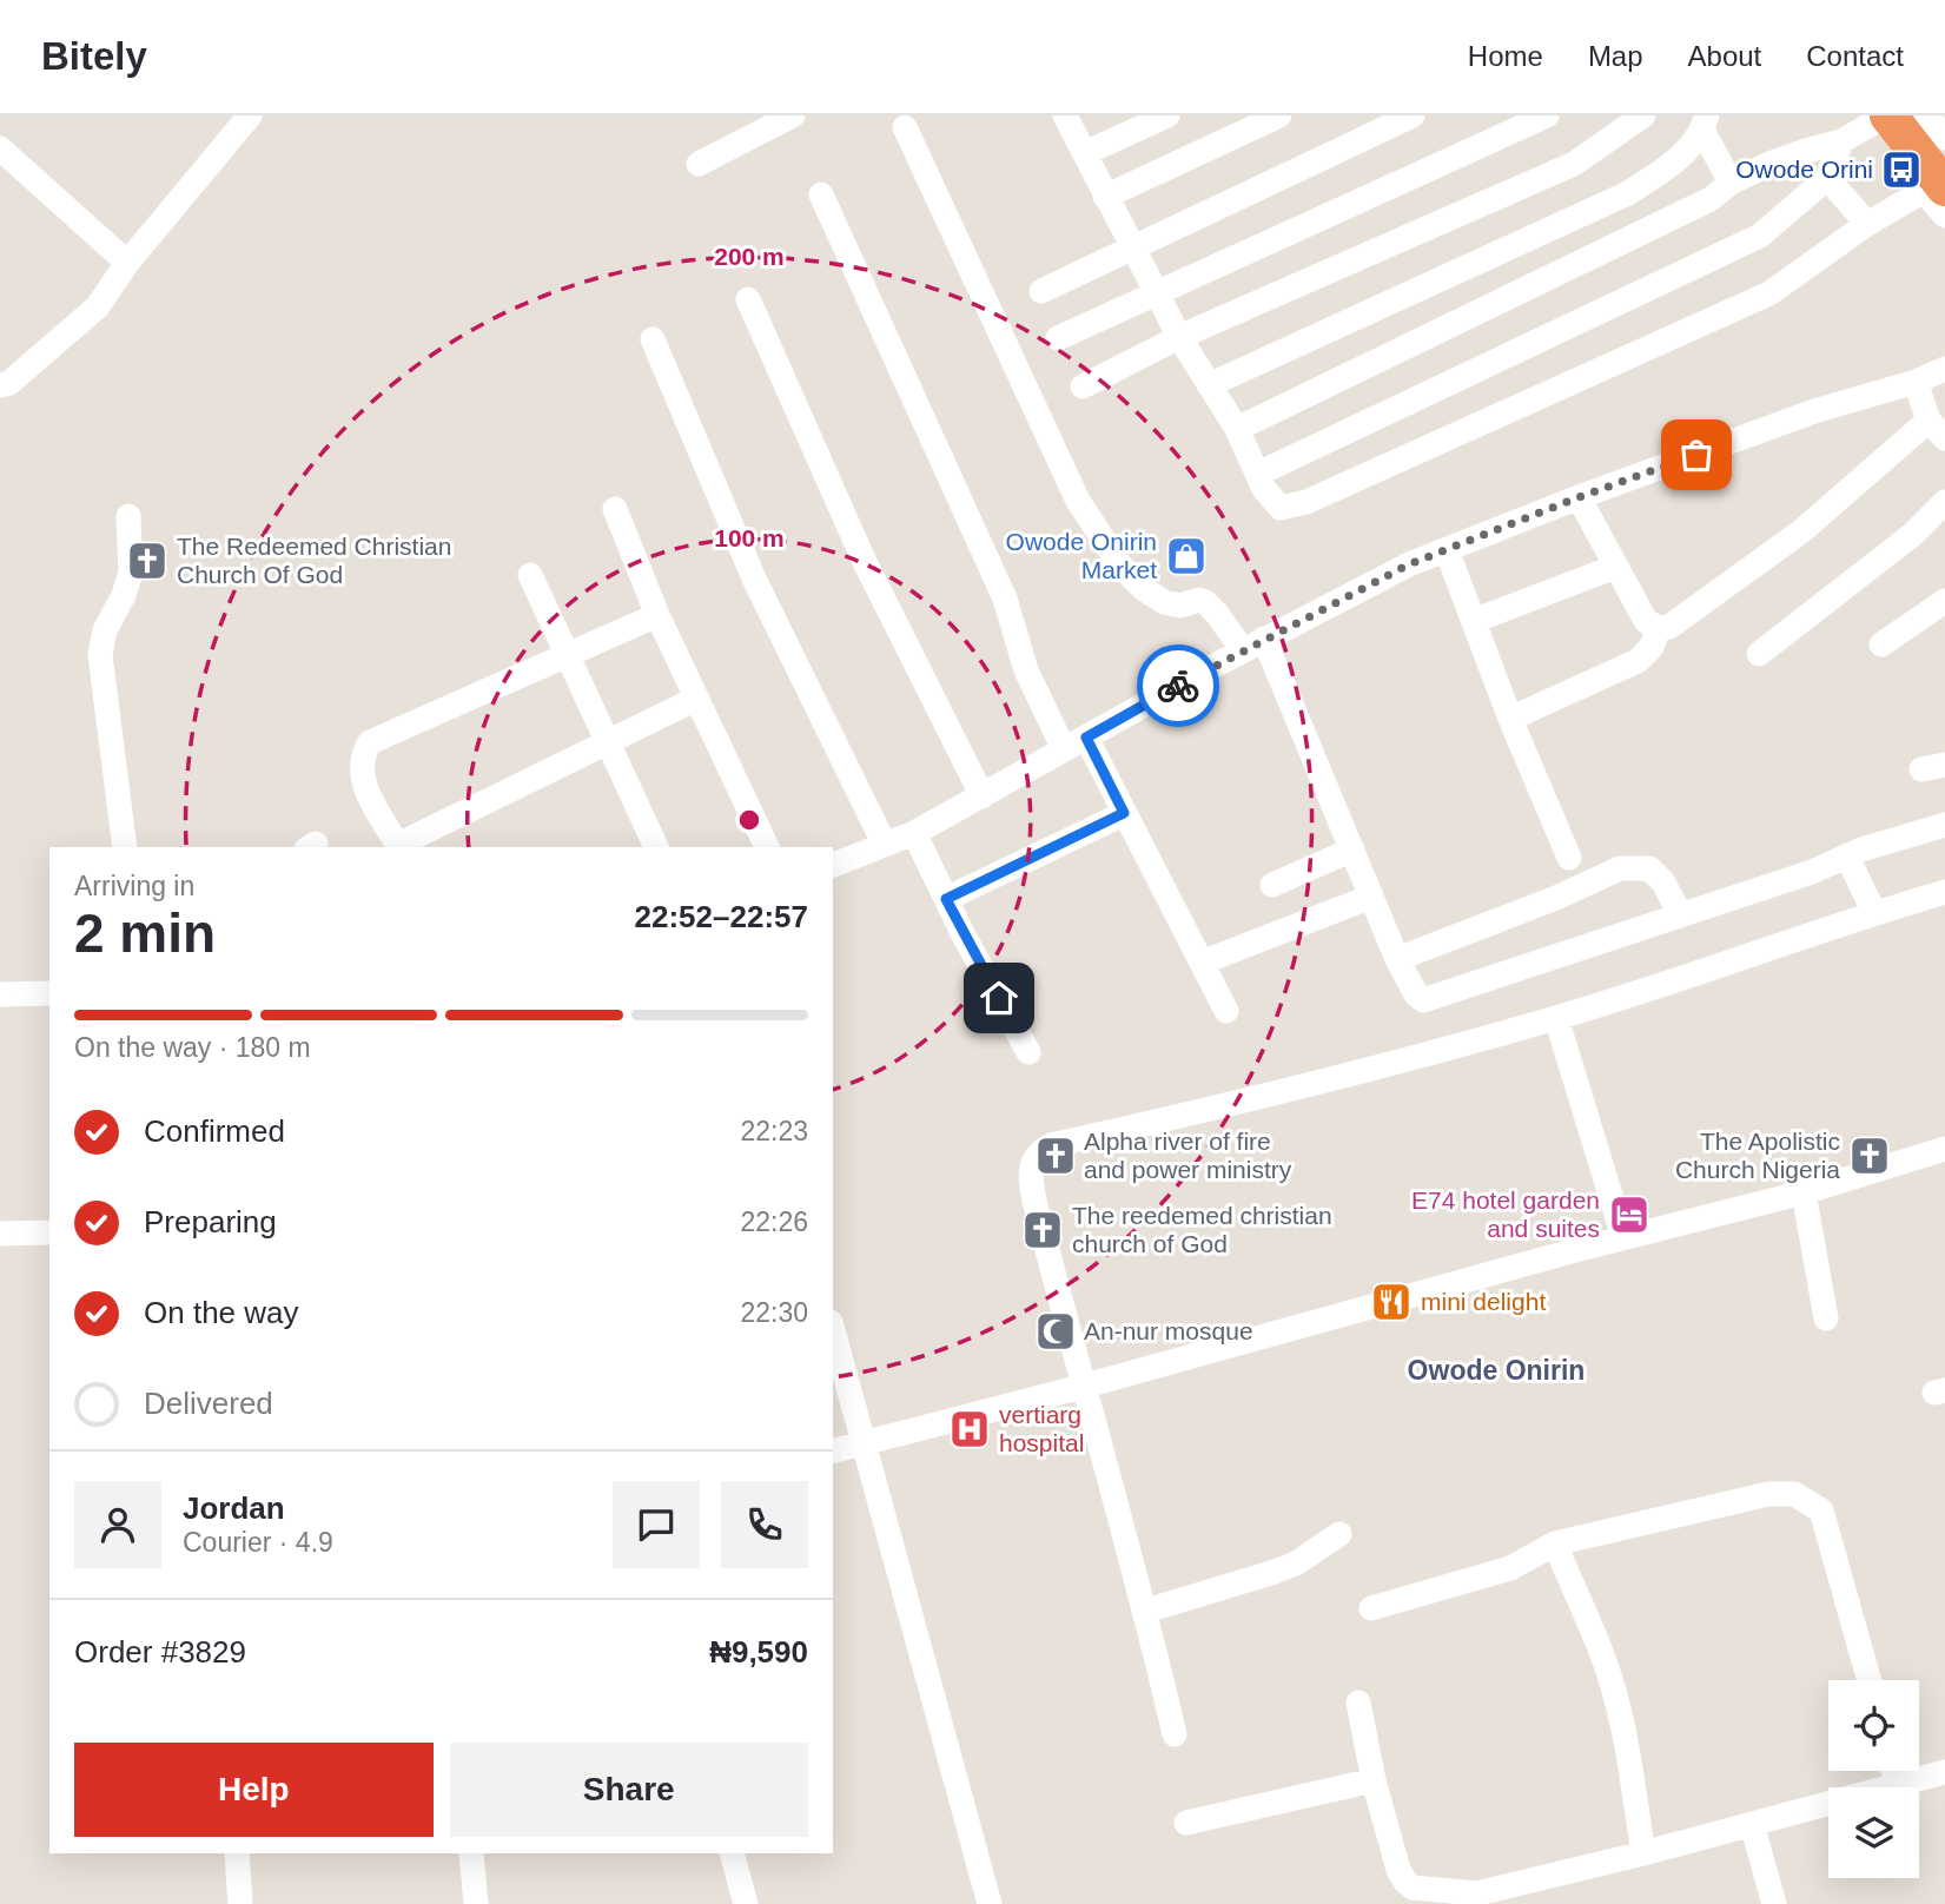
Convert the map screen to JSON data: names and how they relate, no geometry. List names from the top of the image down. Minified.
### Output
{"districts":["Owode Onirin"],"places":{"bus stop":["Owode Orini"],"shop":["Owode Onirin Market"],"church":["The Redeemed Christian Church Of God","Alpha river of fire and power ministry","The Apolistic Church Nigeria","The reedemed christian church of God"],"hotel":["E74 hotel garden and suites"],"restaurant":["mini delight"],"mosque":["An-nur mosque"],"hospital":["vertiarg hospital"]},"page":{"header":"Bitely","nav":["Home","Map","About","Contact"],"heading":["2 min","Arriving in","22:52–22:57"],"panel":["Jordan","Courier · 4.9","Order #3829","₦9,590"],"bar":"On the way · 180 m","list":[["Confirmed","22:23"],["Preparing","22:26"],["On the way","22:30"],"Delivered"],"buttons":["Help","Share"]},"rings":["200 m","100 m"]}
